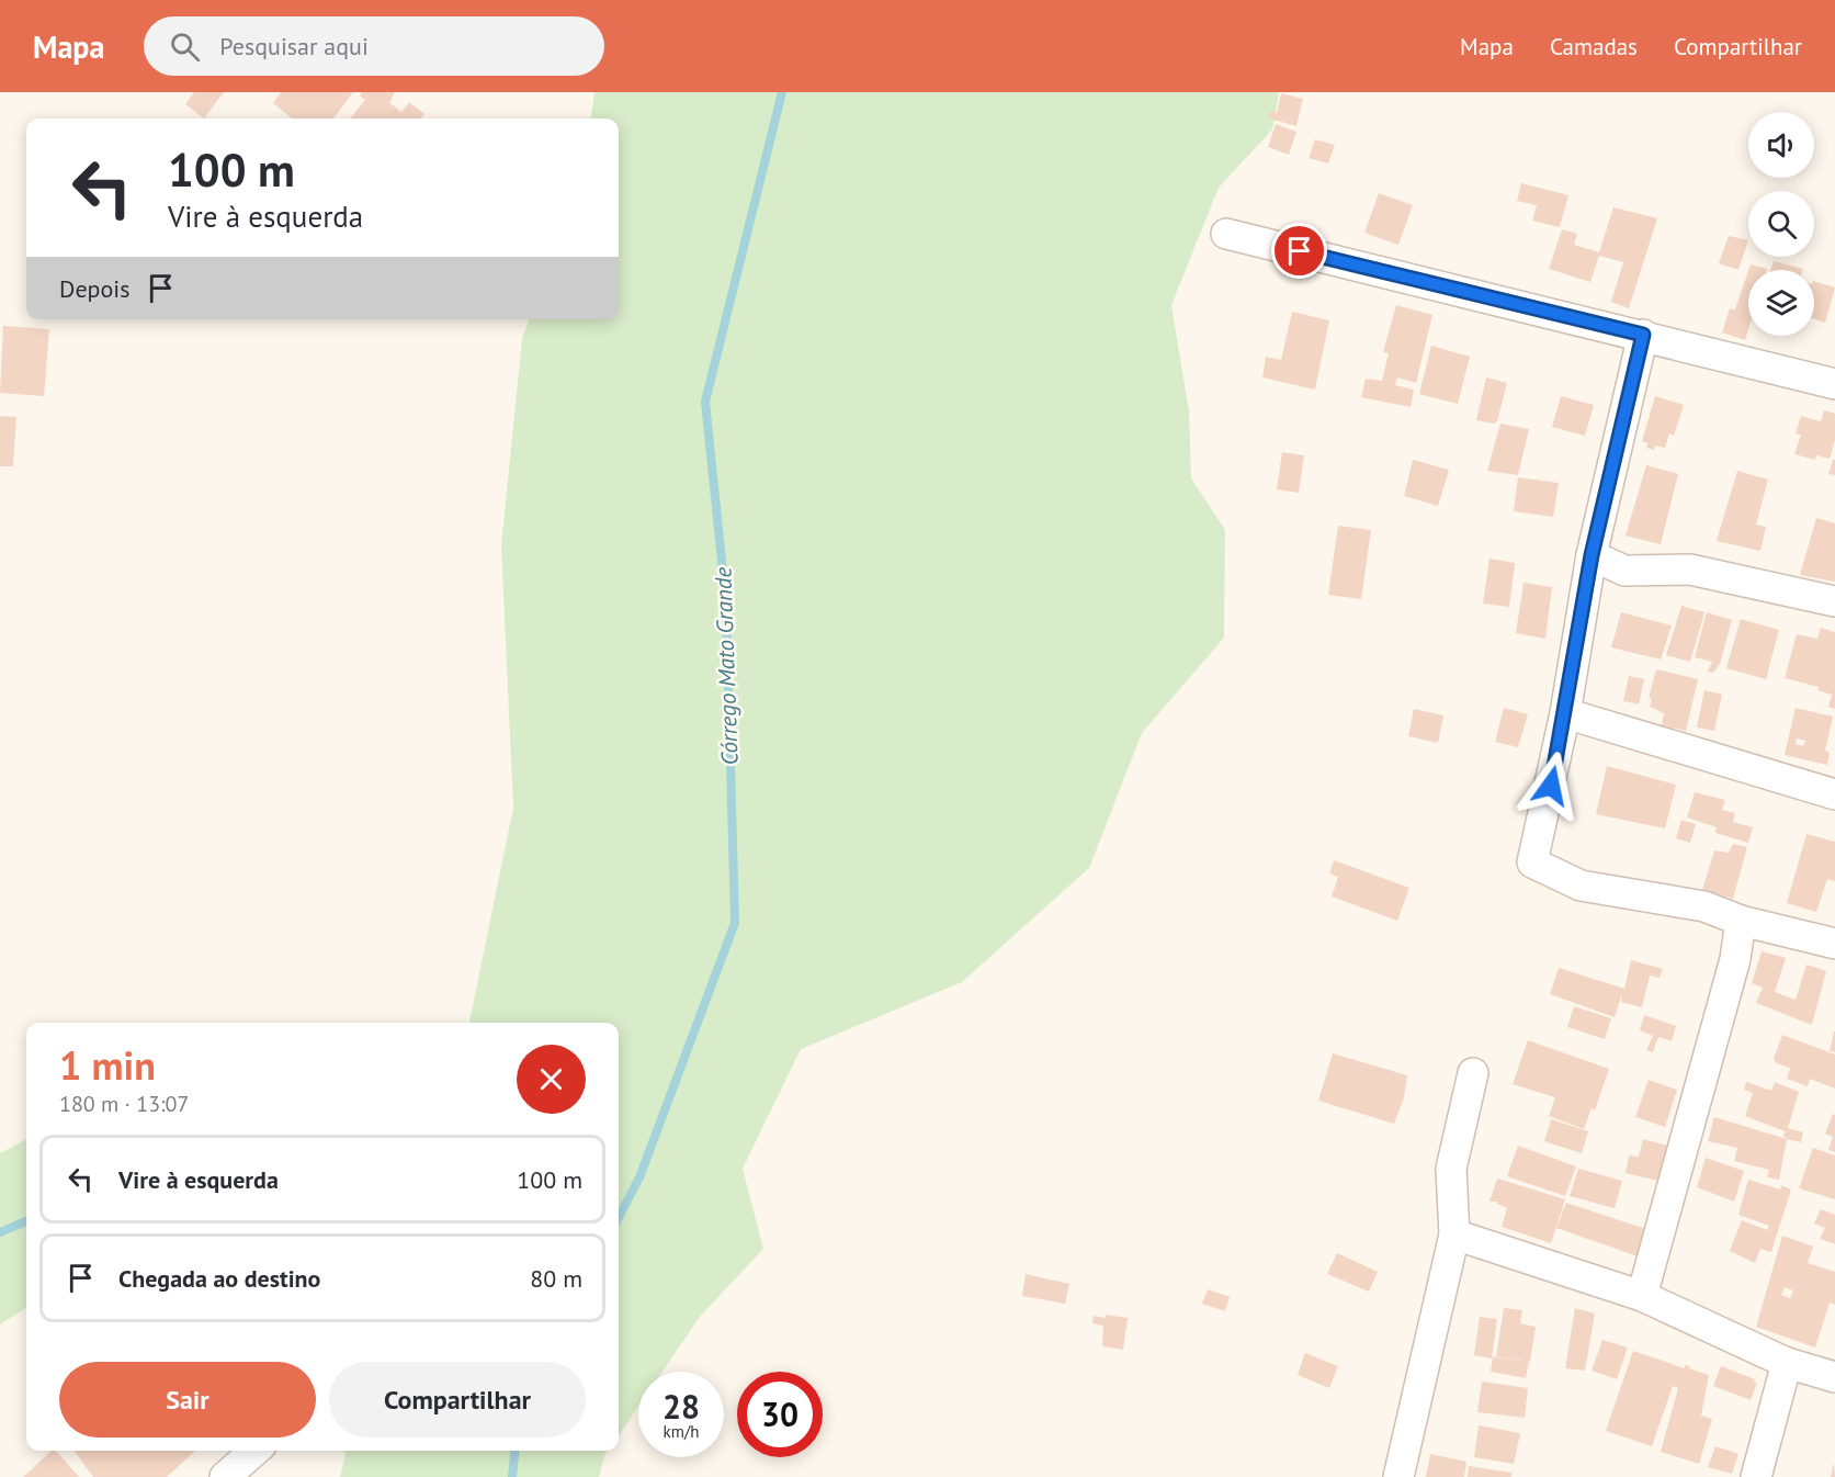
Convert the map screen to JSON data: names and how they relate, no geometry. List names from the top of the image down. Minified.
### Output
{"water":["Córrego Mato Grande"],"page":{"header":"Mapa","search":"Pesquisar aqui","nav":["Mapa","Camadas","Compartilhar"],"turn":["100 m","Vire à esquerda"],"then":"Depois","heading":["1 min","180 m · 13:07"],"list":[{"name":"Vire à esquerda","value":"100 m"},{"name":"Chegada ao destino","value":"80 m"}],"buttons":["Sair","Compartilhar"],"speed":"28 km/h","limit":"30"}}
